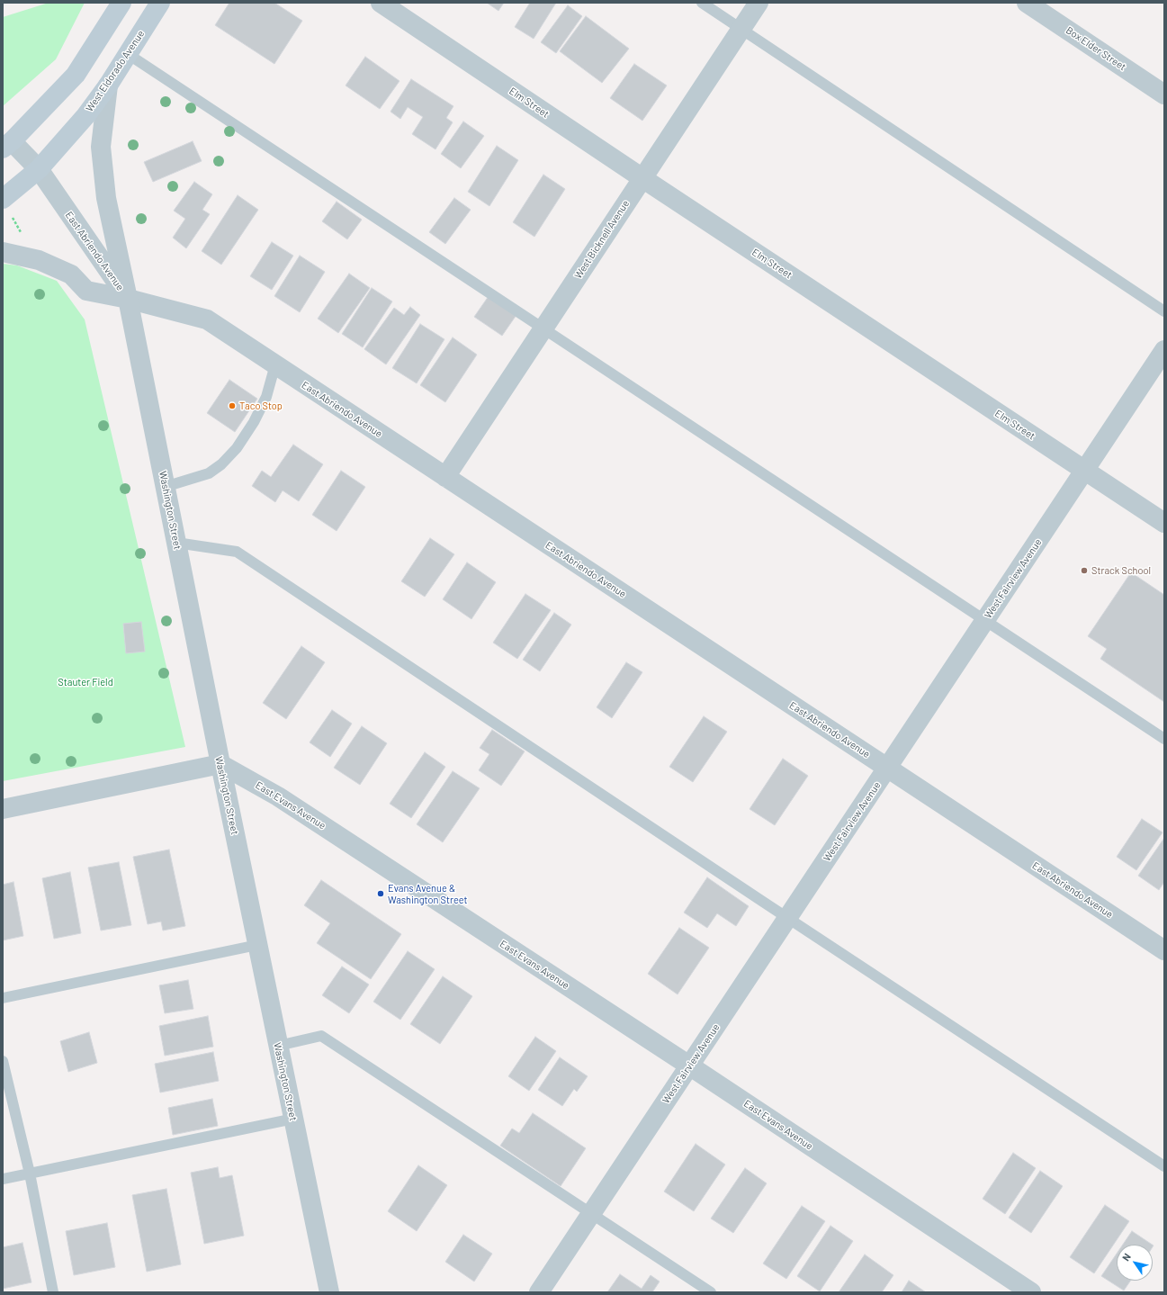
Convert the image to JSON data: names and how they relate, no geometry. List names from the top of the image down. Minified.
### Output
{"streets":{"main road":["West Eldorado Avenue"],"street":["Box Elder Street","Elm Street","West Bicknell Avenue","East Abriendo Avenue","Washington Street","West Fairview Avenue","East Evans Avenue"]},"crossings":[["West Eldorado Avenue","East Abriendo Avenue"],["West Eldorado Avenue","Washington Street"],["Elm Street","West Bicknell Avenue"],["Elm Street","West Fairview Avenue"],["West Bicknell Avenue","East Abriendo Avenue"],["East Abriendo Avenue","Washington Street"],["East Abriendo Avenue","West Fairview Avenue"],["Washington Street","East Evans Avenue"],["West Fairview Avenue","East Evans Avenue"]],"parks":["Stauter Field"],"places":["Taco Stop","Strack School","Evans Avenue & Washington Street"],"north":"top left"}
